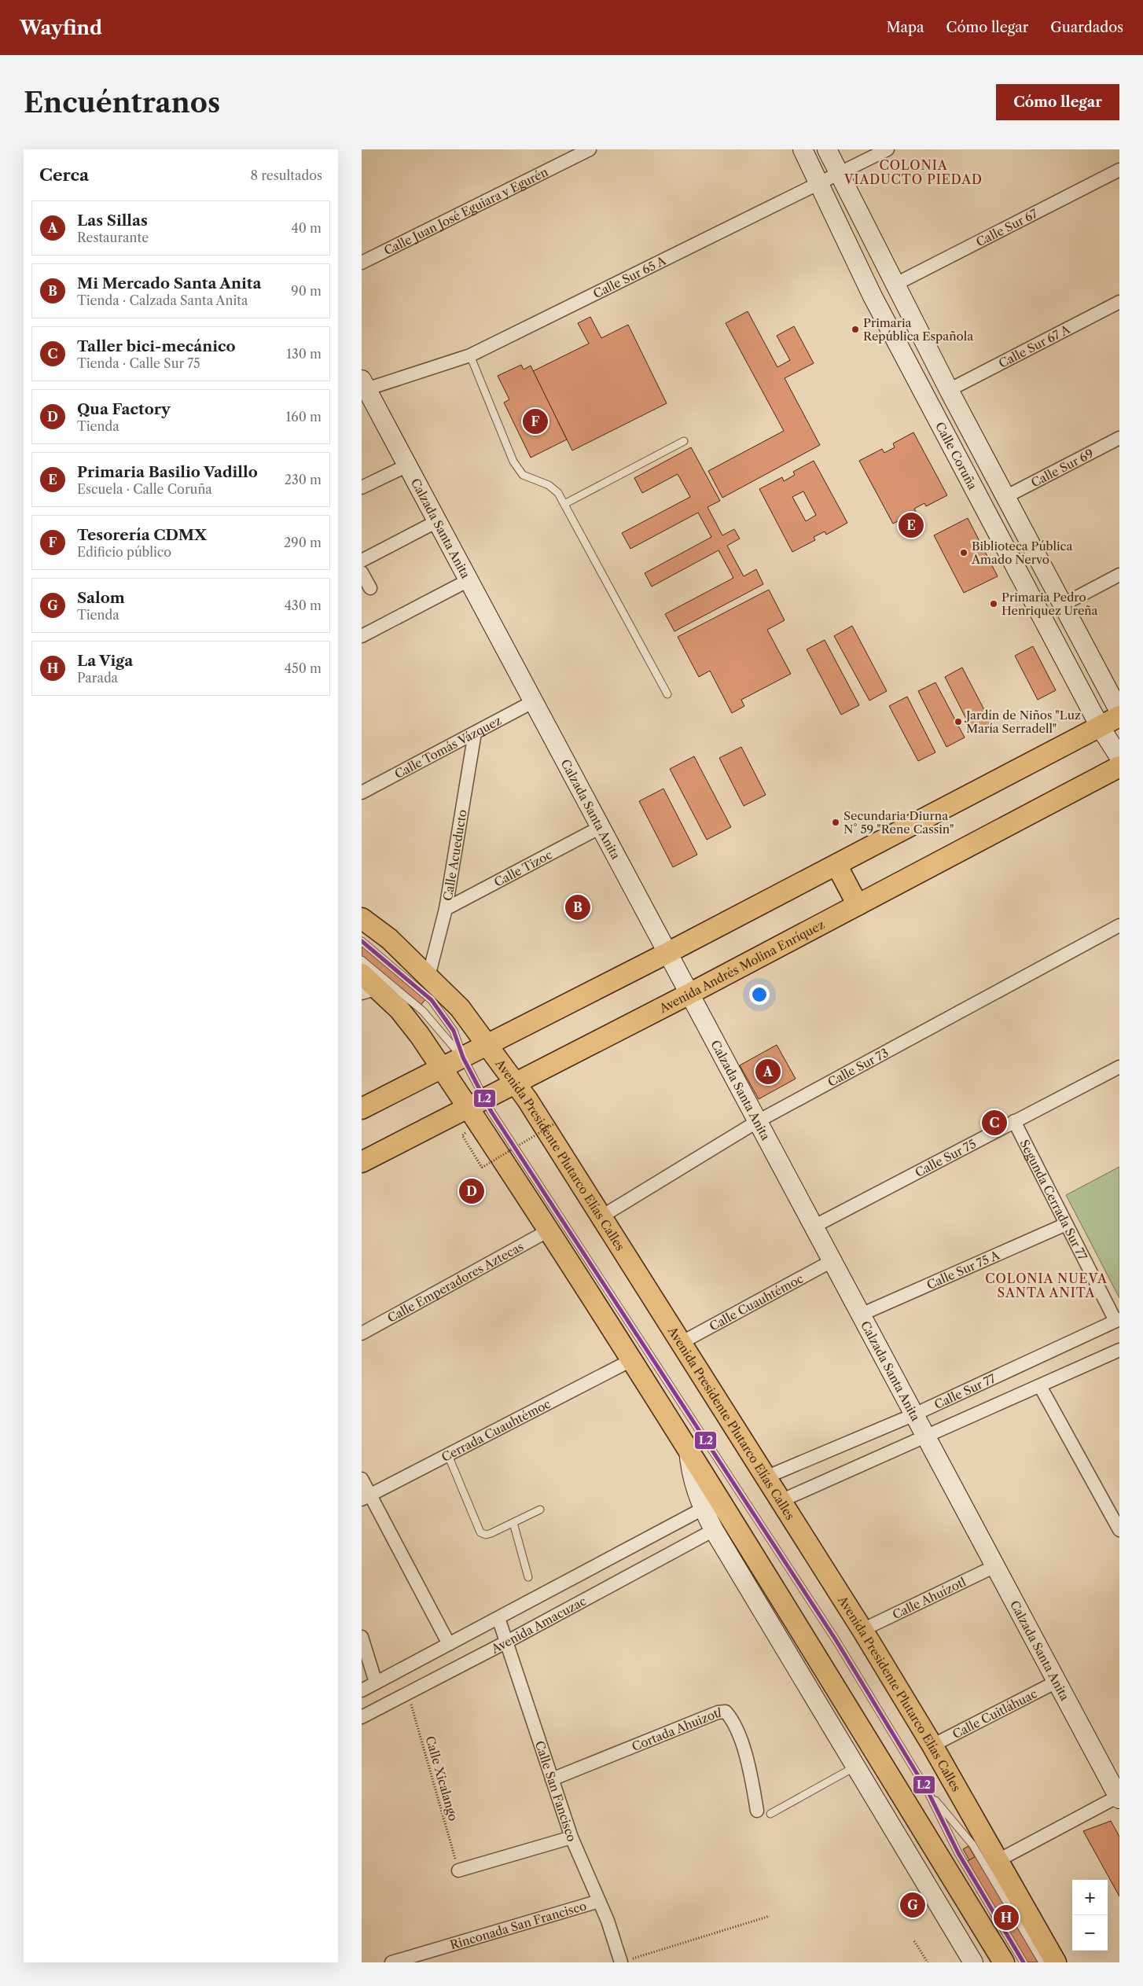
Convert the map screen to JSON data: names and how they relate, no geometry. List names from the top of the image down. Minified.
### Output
{"streets":{"main road":["Avenida Andrés Molina Enríquez","Avenida Presidente Plutarco Elías Calles"],"street":["Calle Juan José Eguiara y Egurén","Calle Sur 67","Calle Sur 65 A","Calle Sur 67 A","Calle Coruña","Calle Sur 69","Calzada Santa Anita","Calle Tomás Vázquez","Calle Acueducto","Calle Tizoc","Calle Sur 73","Calle Sur 75","Segunda Cerrada Sur 77","Calle Sur 75 A","Calle Emperadores Aztecas","Calle Cuauhtémoc","Calle Sur 77","Cerrada Cuauhtémoc","Calle Ahuízotl","Avenida Amacuzac","Calle Cuitláhuac","Cortada Ahuizotl","Calle San Fancisco","Rinconada San Francisco"],"path":["Calle Xicalango"]},"crossings":[["Calle Sur 67","Calle Coruña"],["Calle Sur 65 A","Calle Coruña"],["Calle Sur 65 A","Calzada Santa Anita"],["Calle Sur 67 A","Calle Coruña"],["Calle Coruña","Calle Sur 69"],["Calzada Santa Anita","Calle Tomás Vázquez"],["Calzada Santa Anita","Calle Tizoc"],["Calzada Santa Anita","Avenida Andrés Molina Enríquez"],["Calzada Santa Anita","Calle Sur 73"],["Calzada Santa Anita","Calle Sur 75"],["Calzada Santa Anita","Calle Sur 75 A"],["Calzada Santa Anita","Calle Cuauhtémoc"],["Calzada Santa Anita","Calle Sur 77"],["Calzada Santa Anita","Calle Ahuízotl"],["Calzada Santa Anita","Calle Cuitláhuac"],["Calle Tomás Vázquez","Calle Acueducto"],["Calle Acueducto","Calle Tizoc"],["Calle Acueducto","Avenida Presidente Plutarco Elías Calles"],["Avenida Andrés Molina Enríquez","Avenida Presidente Plutarco Elías Calles"],["Calle Sur 73","Avenida Presidente Plutarco Elías Calles"],["Avenida Presidente Plutarco Elías Calles","Calle Cuauhtémoc"],["Avenida Presidente Plutarco Elías Calles","Calle Sur 77"],["Avenida Presidente Plutarco Elías Calles","Calle Ahuízotl"],["Avenida Presidente Plutarco Elías Calles","Calle Cuitláhuac"],["Calle Sur 75","Segunda Cerrada Sur 77"],["Segunda Cerrada Sur 77","Calle Sur 75 A"],["Segunda Cerrada Sur 77","Calle Sur 77"],["Avenida Amacuzac","Calle Xicalango"],["Avenida Amacuzac","Calle San Fancisco"],["Cortada Ahuizotl","Calle San Fancisco"],["Calle San Fancisco","Rinconada San Francisco"]],"districts":["COLONIA VIADUCTO PIEDAD","COLONIA NUEVA SANTA ANITA"],"places":["Primaria República Española","Biblioteca Pública Amado Nervo","Primaria Pedro Henriquez Ureña","Jardín de Niños \"Luz María Serradell\"","Secundaria Diurna N° 59 \"Rene Cassin\""],"lines":["transit line L2"],"page":{"header":"Wayfind","nav":["Mapa","Cómo llegar","Guardados"],"buttons":"Cómo llegar","title":"Encuéntranos","heading":["Cerca","8 resultados"],"list":[{"mark":"A","name":"Las Sillas","note":"Restaurante","value":"40 m"},{"mark":"B","name":"Mi Mercado Santa Anita","note":"Tienda · Calzada Santa Anita","value":"90 m"},{"mark":"C","name":"Taller bici-mecánico","note":"Tienda · Calle Sur 75","value":"130 m"},{"mark":"D","name":"Qua Factory","note":"Tienda","value":"160 m"},{"mark":"E","name":"Primaria Basilio Vadillo","note":"Escuela · Calle Coruña","value":"230 m"},{"mark":"F","name":"Tesorería CDMX","note":"Edificio público","value":"290 m"},{"mark":"G","name":"Salom","note":"Tienda","value":"430 m"},{"mark":"H","name":"La Viga","note":"Parada","value":"450 m"}],"pins":["F","E","B","A","C","D","G","H"],"map_buttons":["+","−"]}}
